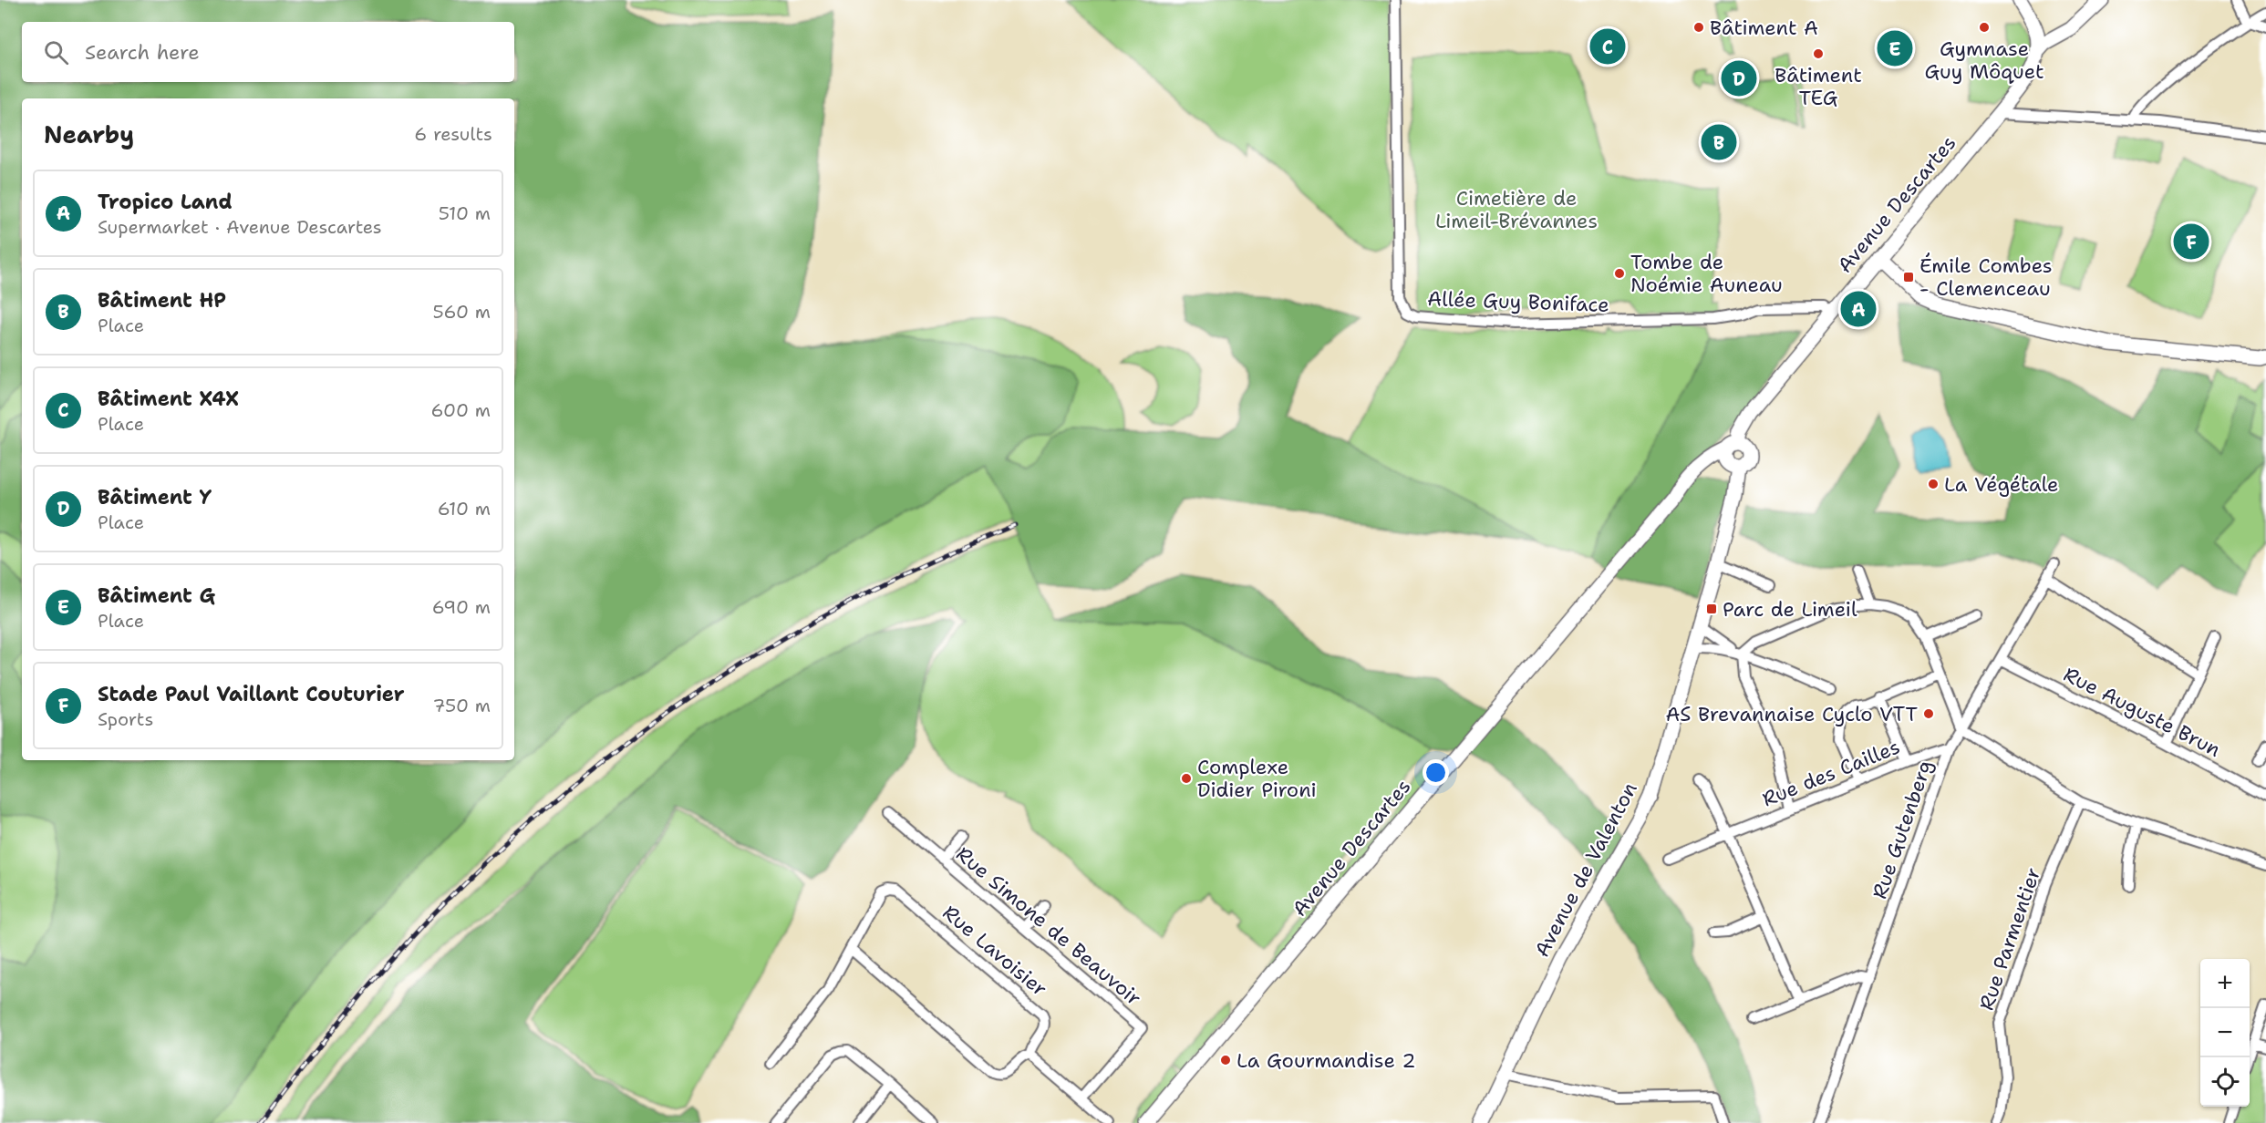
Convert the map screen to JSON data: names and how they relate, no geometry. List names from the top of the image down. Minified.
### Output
{"streets":{"main road":["Avenue Descartes","Avenue de Valenton"],"street":["Allée Guy Boniface","Rue Auguste Brun","Rue des Cailles","Rue Gutenberg","Rue Simone de Beauvoir","Rue Parmentier","Rue Lavoisier"]},"crossings":[["Avenue Descartes","Allée Guy Boniface"],["Avenue Descartes","Avenue de Valenton"],["Rue Auguste Brun","Rue Gutenberg"],["Rue des Cailles","Rue Gutenberg"]],"parks":["Cimetière de Limeil-Brévannes"],"places":{"other":["Bâtiment A","Gymnase Guy Môquet","Bâtiment TEG","Tombe de Noémie Auneau","La Végétale","AS Brevannaise Cyclo VTT","Complexe Didier Pironi","La Gourmandise 2"],"transit":["Émile Combes - Clemenceau","Parc de Limeil"]},"page":{"search":"Search here","pins":["C","E","D","B","F","A"],"heading":["Nearby","6 results"],"list":[{"mark":"A","name":"Tropico Land","note":"Supermarket · Avenue Descartes","value":"510 m"},{"mark":"B","name":"Bâtiment HP","note":"Place","value":"560 m"},{"mark":"C","name":"Bâtiment X4X","note":"Place","value":"600 m"},{"mark":"D","name":"Bâtiment Y","note":"Place","value":"610 m"},{"mark":"E","name":"Bâtiment G","note":"Place","value":"690 m"},{"mark":"F","name":"Stade Paul Vaillant Couturier","note":"Sports","value":"750 m"}],"map_buttons":["+","−"]}}
